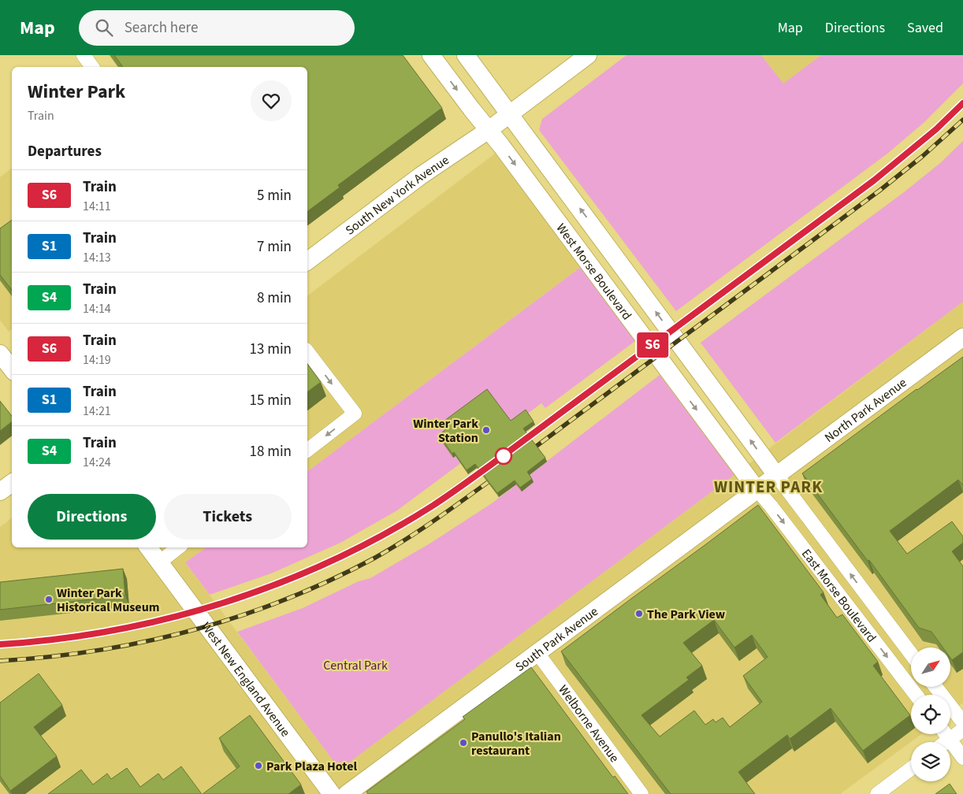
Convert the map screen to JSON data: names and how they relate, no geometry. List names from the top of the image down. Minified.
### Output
{"streets":{"street":["South New York Avenue","West Morse Boulevard","North Park Avenue","East Morse Boulevard","South Park Avenue","West New England Avenue","Welborne Avenue"]},"crossings":[["South New York Avenue","West Morse Boulevard"],["West Morse Boulevard","North Park Avenue"],["West Morse Boulevard","East Morse Boulevard"],["West Morse Boulevard","South Park Avenue"],["North Park Avenue","East Morse Boulevard"],["North Park Avenue","South Park Avenue"],["East Morse Boulevard","South Park Avenue"],["South Park Avenue","Welborne Avenue"]],"districts":["WINTER PARK"],"parks":["Central Park"],"places":["Winter Park Station","Winter Park Historical Museum","The Park View","Panullo's Italian restaurant","Park Plaza Hotel"],"north":"top right","page":{"header":"Map","search":"Search here","nav":["Map","Directions","Saved"],"on_map":"S6","heading":[["Winter Park","Train"],"Departures"],"list":[{"mark":"S6","name":"Train","note":"14:11","value":"5 min"},{"mark":"S1","name":"Train","note":"14:13","value":"7 min"},{"mark":"S4","name":"Train","note":"14:14","value":"8 min"},{"mark":"S6","name":"Train","note":"14:19","value":"13 min"},{"mark":"S1","name":"Train","note":"14:21","value":"15 min"},{"mark":"S4","name":"Train","note":"14:24","value":"18 min"}],"buttons":["Directions","Tickets"]}}
